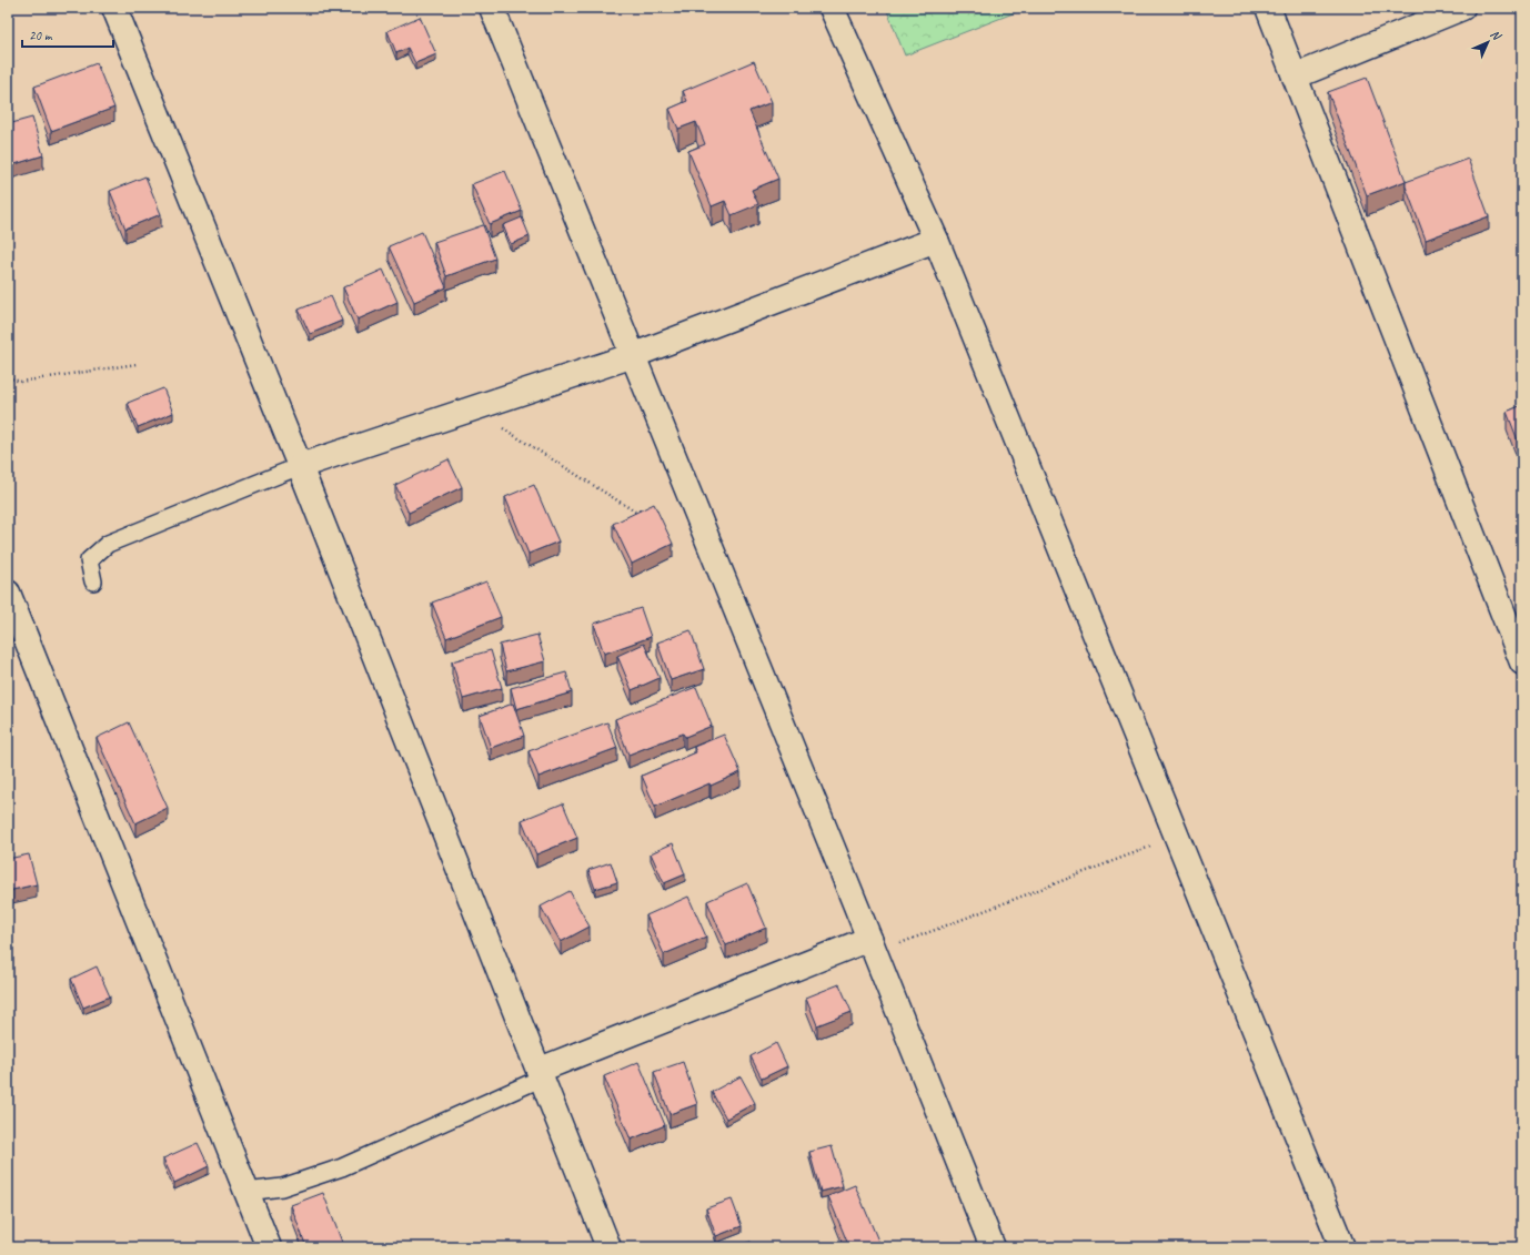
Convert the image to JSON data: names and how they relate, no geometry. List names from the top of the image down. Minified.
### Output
{"scale_bar":"20 m","north":"top right"}
